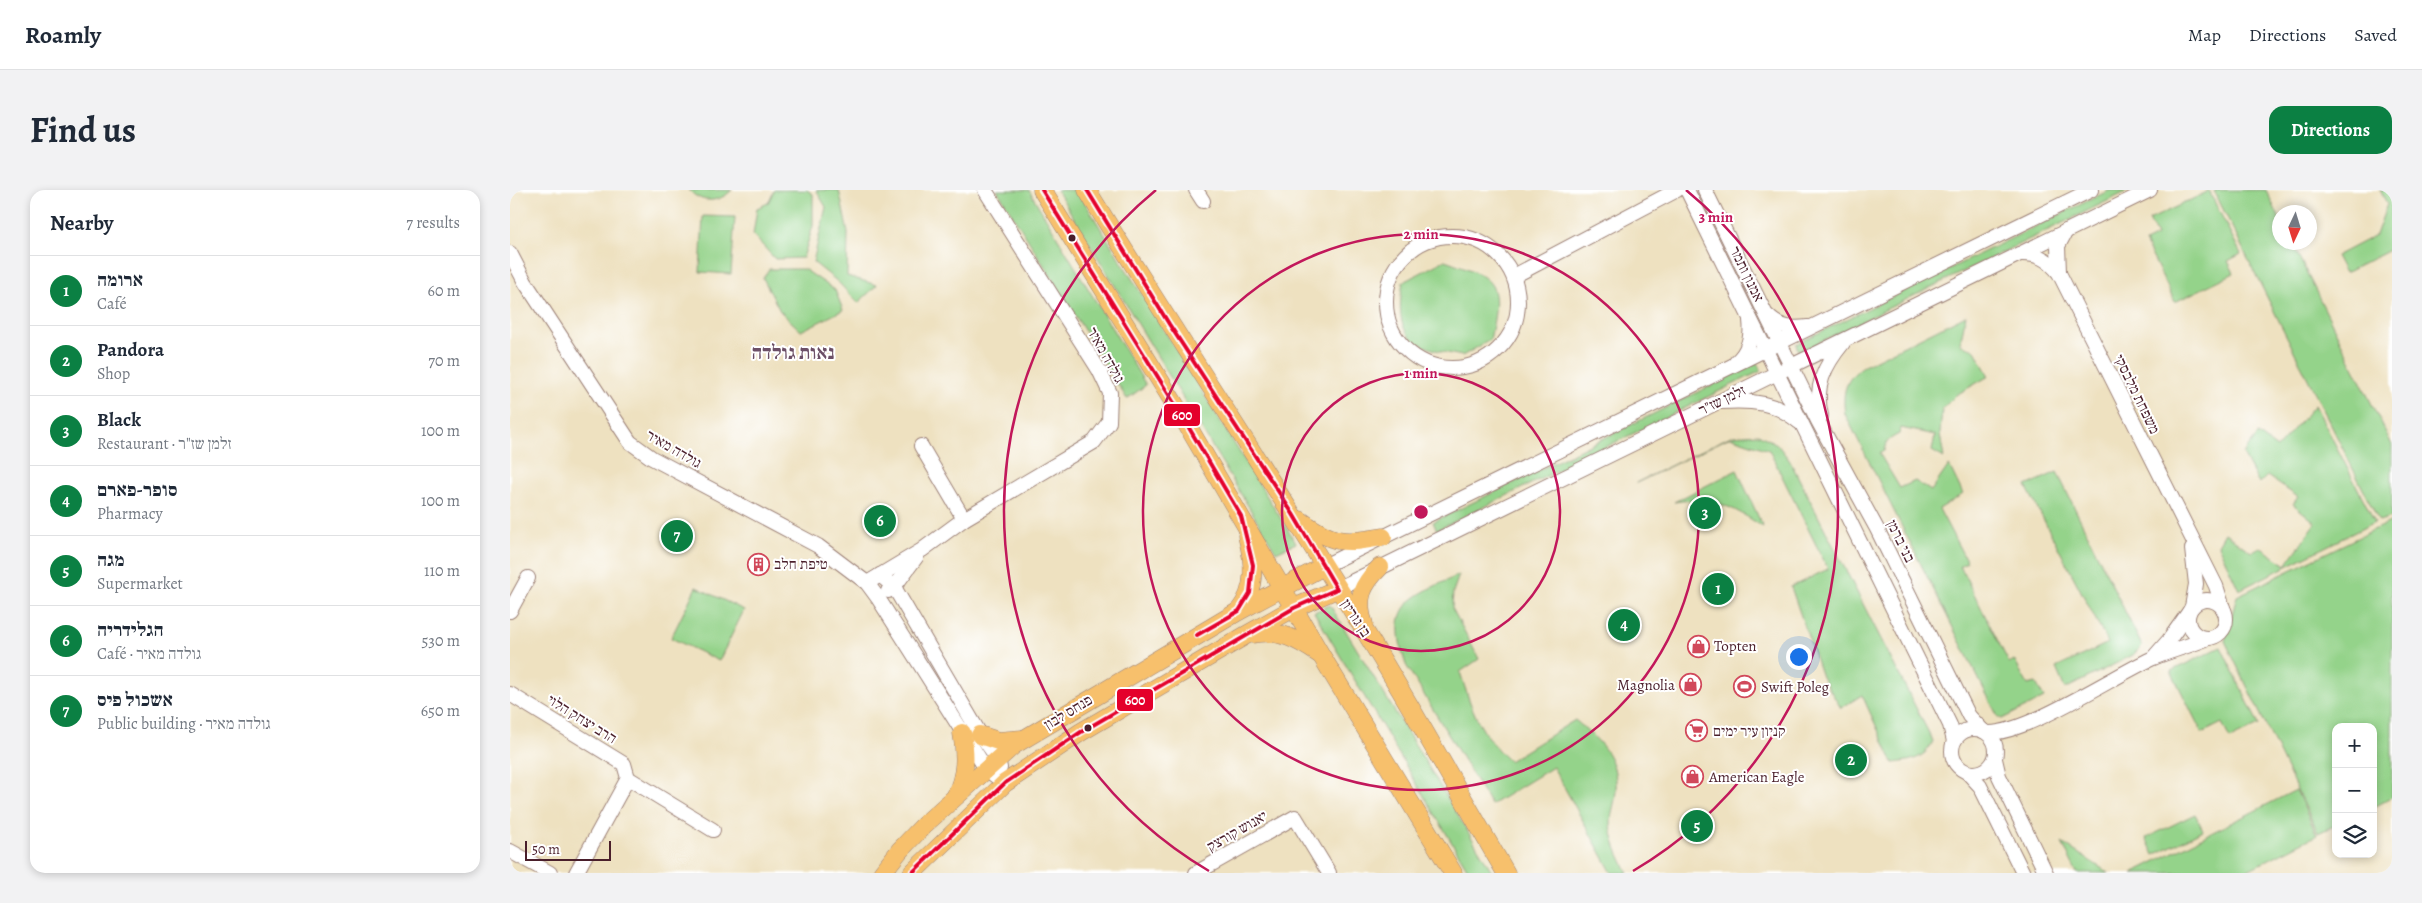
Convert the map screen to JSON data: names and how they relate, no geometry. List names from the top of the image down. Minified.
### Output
{"streets":{"main road":["זלמן שז\"ר","בן גוריון","פנחס לבון"],"street":["אמנון ותמר","גולדה מאיר","משפחת מלבסקי","בני ברמן","הרב יצחק הלוי","יאנוש קורצק"]},"crossings":[["אמנון ותמר","זלמן שז\"ר"],["אמנון ותמר","בני ברמן"],["גולדה מאיר","פנחס לבון"],["משפחת מלבסקי","זלמן שז\"ר"],["זלמן שז\"ר","בני ברמן"],["זלמן שז\"ר","בן גוריון"],["זלמן שז\"ר","פנחס לבון"]],"districts":["נאות גולדה"],"places":{"building":["טיפת חלב"],"shop":["Topten","Magnolia","American Eagle"],"sports":["Swift Poleg"],"supermarket":["קניון עיר ימים"]},"lines":["transit line 600"],"scale_bar":"50 m","north":"bottom","page":{"header":"Roamly","nav":["Map","Directions","Saved"],"title":"Find us","buttons":"Directions","heading":["Nearby","7 results"],"list":[{"mark":"1","name":"ארומה","note":"Café","value":"60 m"},{"mark":"2","name":"Pandora","note":"Shop","value":"70 m"},{"mark":"3","name":"Black","note":"Restaurant · זלמן שז\"ר","value":"100 m"},{"mark":"4","name":"סופר-פארם","note":"Pharmacy","value":"100 m"},{"mark":"5","name":"מגה","note":"Supermarket","value":"110 m"},{"mark":"6","name":"הגלידריה","note":"Café · גולדה מאיר","value":"530 m"},{"mark":"7","name":"אשכול פיס","note":"Public building · גולדה מאיר","value":"650 m"}],"pins":["3","6","7","1","4","2","5"],"map_buttons":["+","−"],"scale":"50 m"},"rings":["3 min","2 min","1 min"]}
